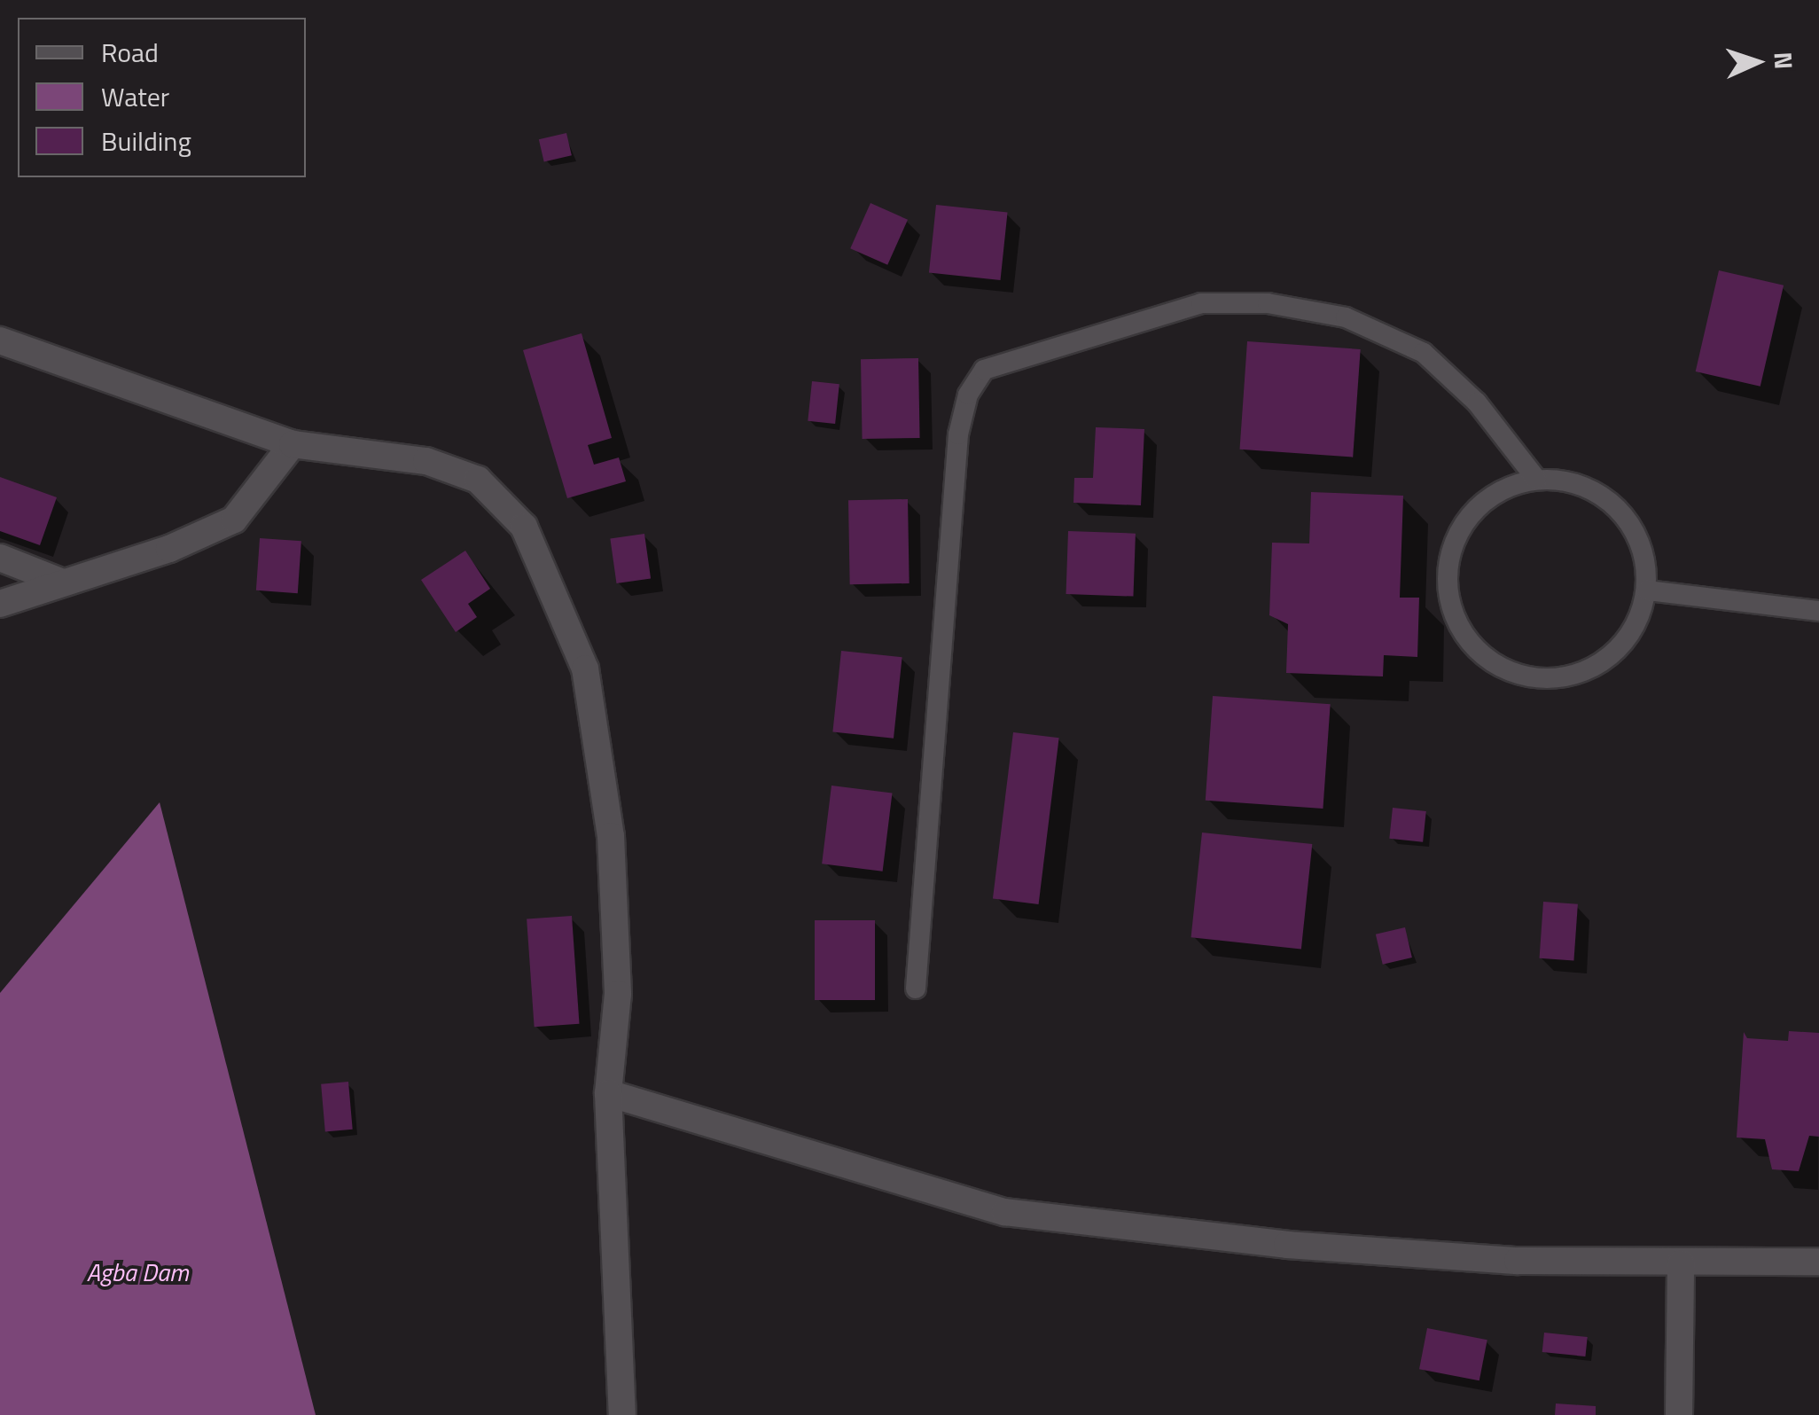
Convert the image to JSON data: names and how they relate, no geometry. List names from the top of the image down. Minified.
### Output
{"water":["Agba Dam"],"legend":["Road","Water","Building"],"north":"right"}
